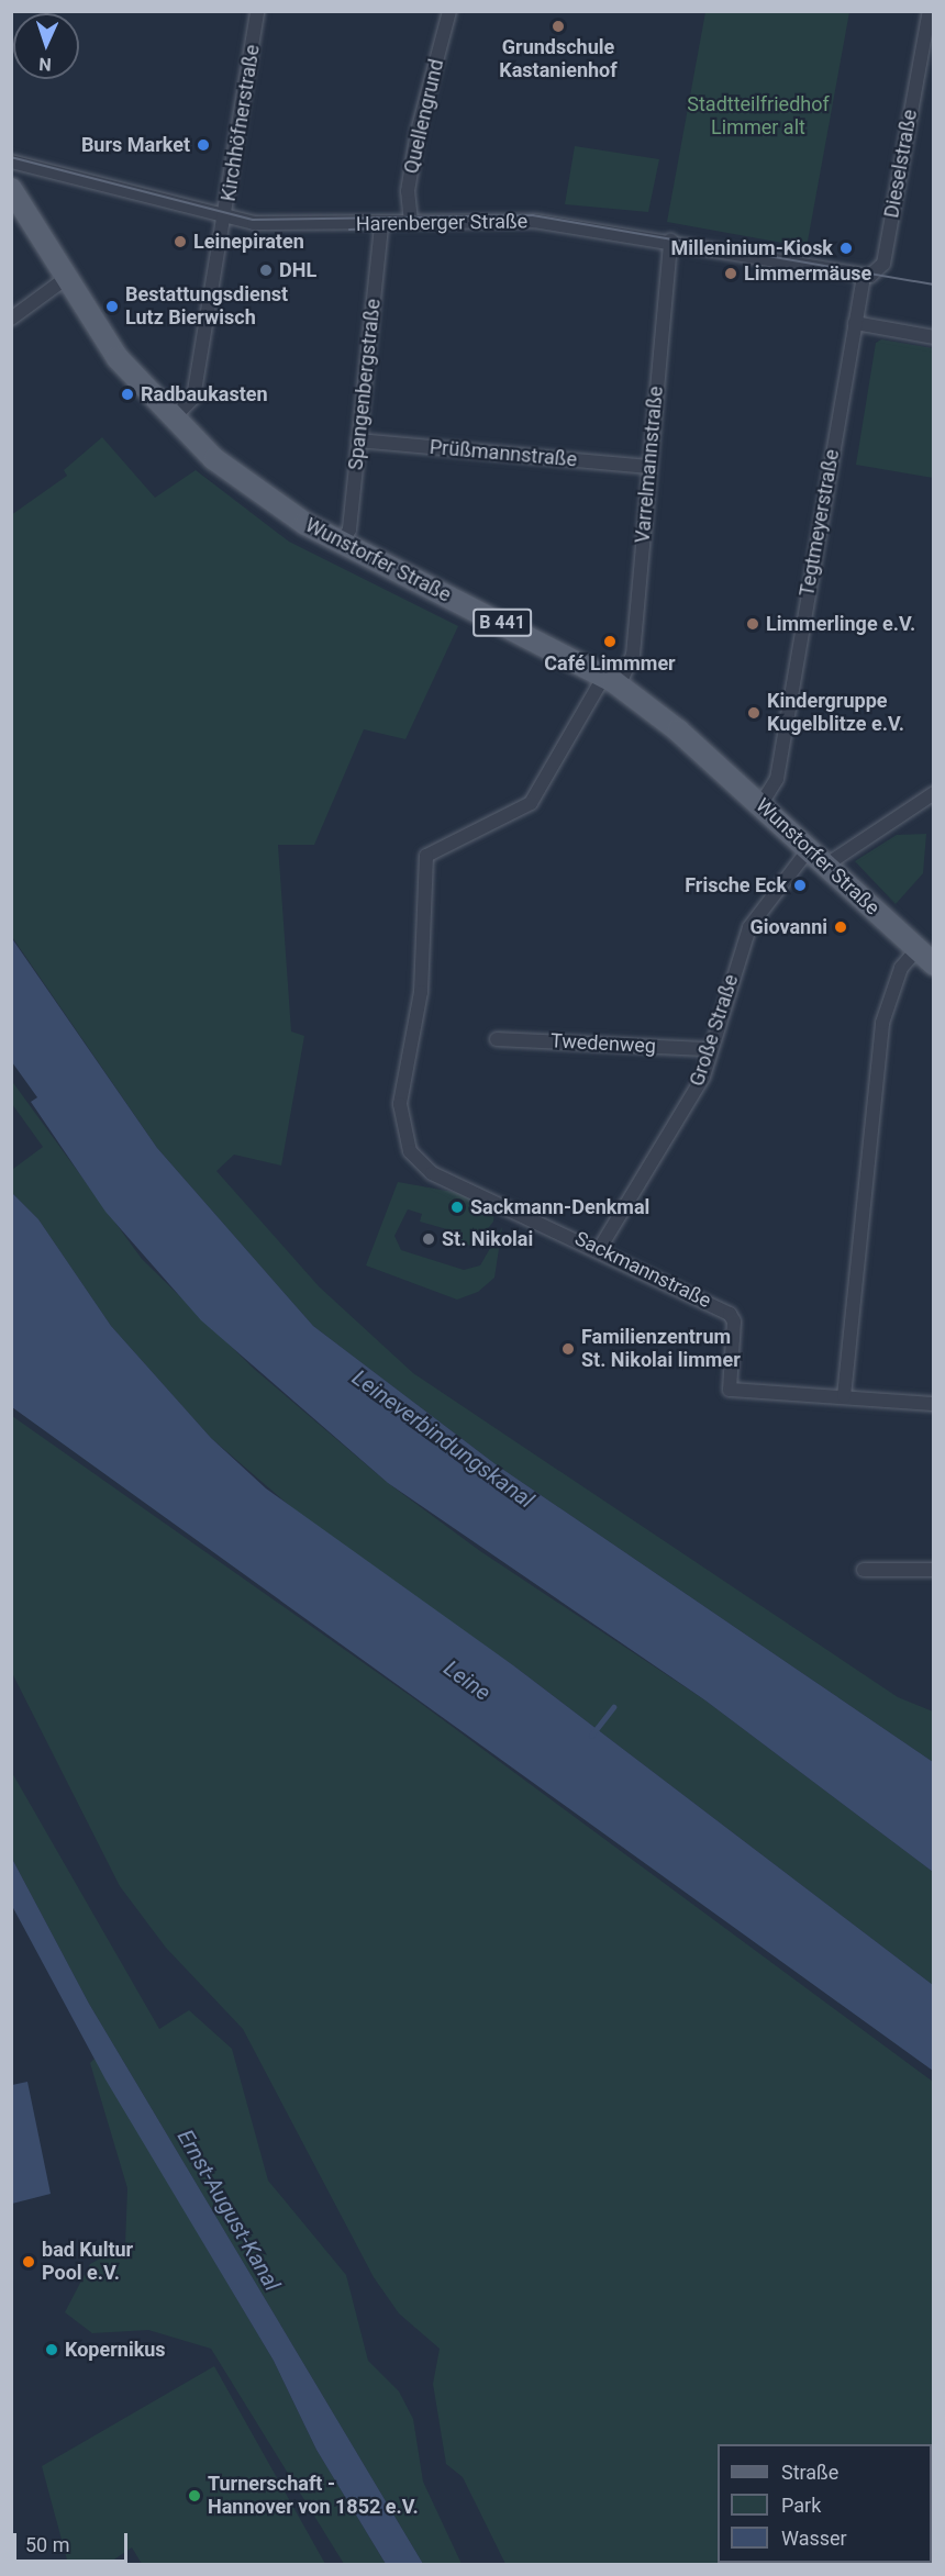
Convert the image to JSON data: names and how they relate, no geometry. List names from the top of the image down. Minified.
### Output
{"streets":{"main road":["Wunstorfer Straße","B 441"],"street":["Quellengrund","Kirchhöfnerstraße","Dieselstraße","Harenberger Straße","Spangenbergstraße","Prüßmannstraße","Varrelmannstraße","Tegtmeyerstraße","Große Straße","Twedenweg","Sackmannstraße"]},"crossings":[["Quellengrund","Harenberger Straße"],["Kirchhöfnerstraße","Harenberger Straße"],["Kirchhöfnerstraße","Wunstorfer Straße"],["Dieselstraße","Harenberger Straße"],["Dieselstraße","Tegtmeyerstraße"],["Harenberger Straße","Spangenbergstraße"],["Harenberger Straße","Varrelmannstraße"],["Harenberger Straße","Tegtmeyerstraße"],["Spangenbergstraße","Prüßmannstraße"],["Spangenbergstraße","Wunstorfer Straße"],["Prüßmannstraße","Varrelmannstraße"],["Varrelmannstraße","Wunstorfer Straße"],["Varrelmannstraße","Sackmannstraße"],["Tegtmeyerstraße","Wunstorfer Straße"],["Wunstorfer Straße","Große Straße"],["Wunstorfer Straße","Sackmannstraße"],["Große Straße","Twedenweg"],["Große Straße","Sackmannstraße"]],"water":["Leineverbindungskanal","Leine","Ernst-August-Kanal"],"parks":["Stadtteilfriedhof Limmer alt"],"places":["Grundschule Kastanienhof","Burs Market","Leinepiraten","Milleninium-Kiosk","DHL","Limmermäuse","Bestattungsdienst Lutz Bierwisch","Radbaukasten","Limmerlinge e.V.","Café Limmmer","Kindergruppe Kugelblitze e.V.","Frische Eck","Giovanni","Sackmann-Denkmal","St. Nikolai","Familienzentrum St. Nikolai limmer","bad Kultur Pool e.V.","Kopernikus","Turnerschaft - Hannover von 1852 e.V."],"legend":["Straße","Park","Wasser"],"scale_bar":"50 m","north":"bottom"}
